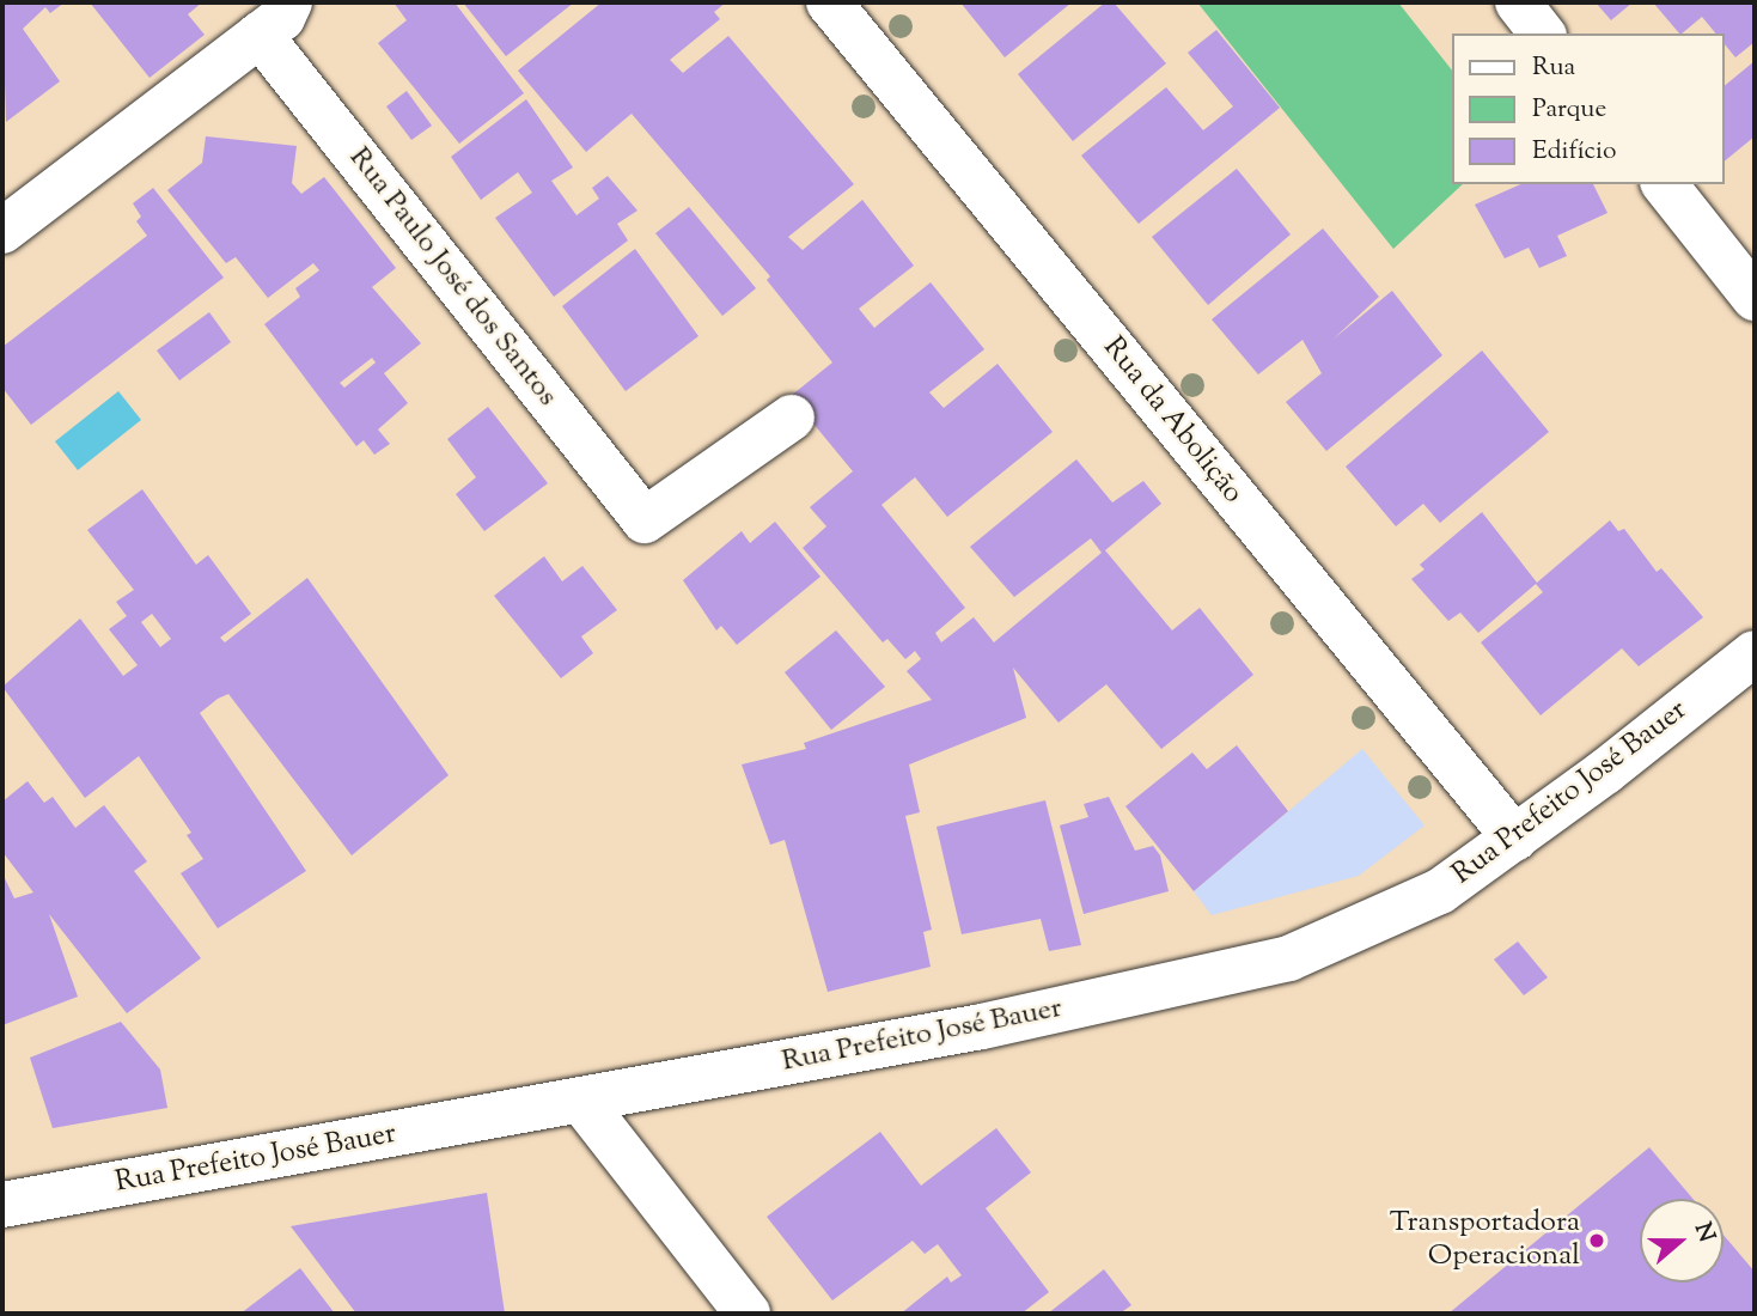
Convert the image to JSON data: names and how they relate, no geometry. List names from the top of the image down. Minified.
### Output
{"streets":{"street":["Rua Paulo José dos Santos","Rua da Abolição","Rua Prefeito José Bauer"]},"crossings":[["Rua da Abolição","Rua Prefeito José Bauer"]],"places":["Transportadora Operacional"],"legend":["Rua","Parque","Edifício"],"north":"right"}
